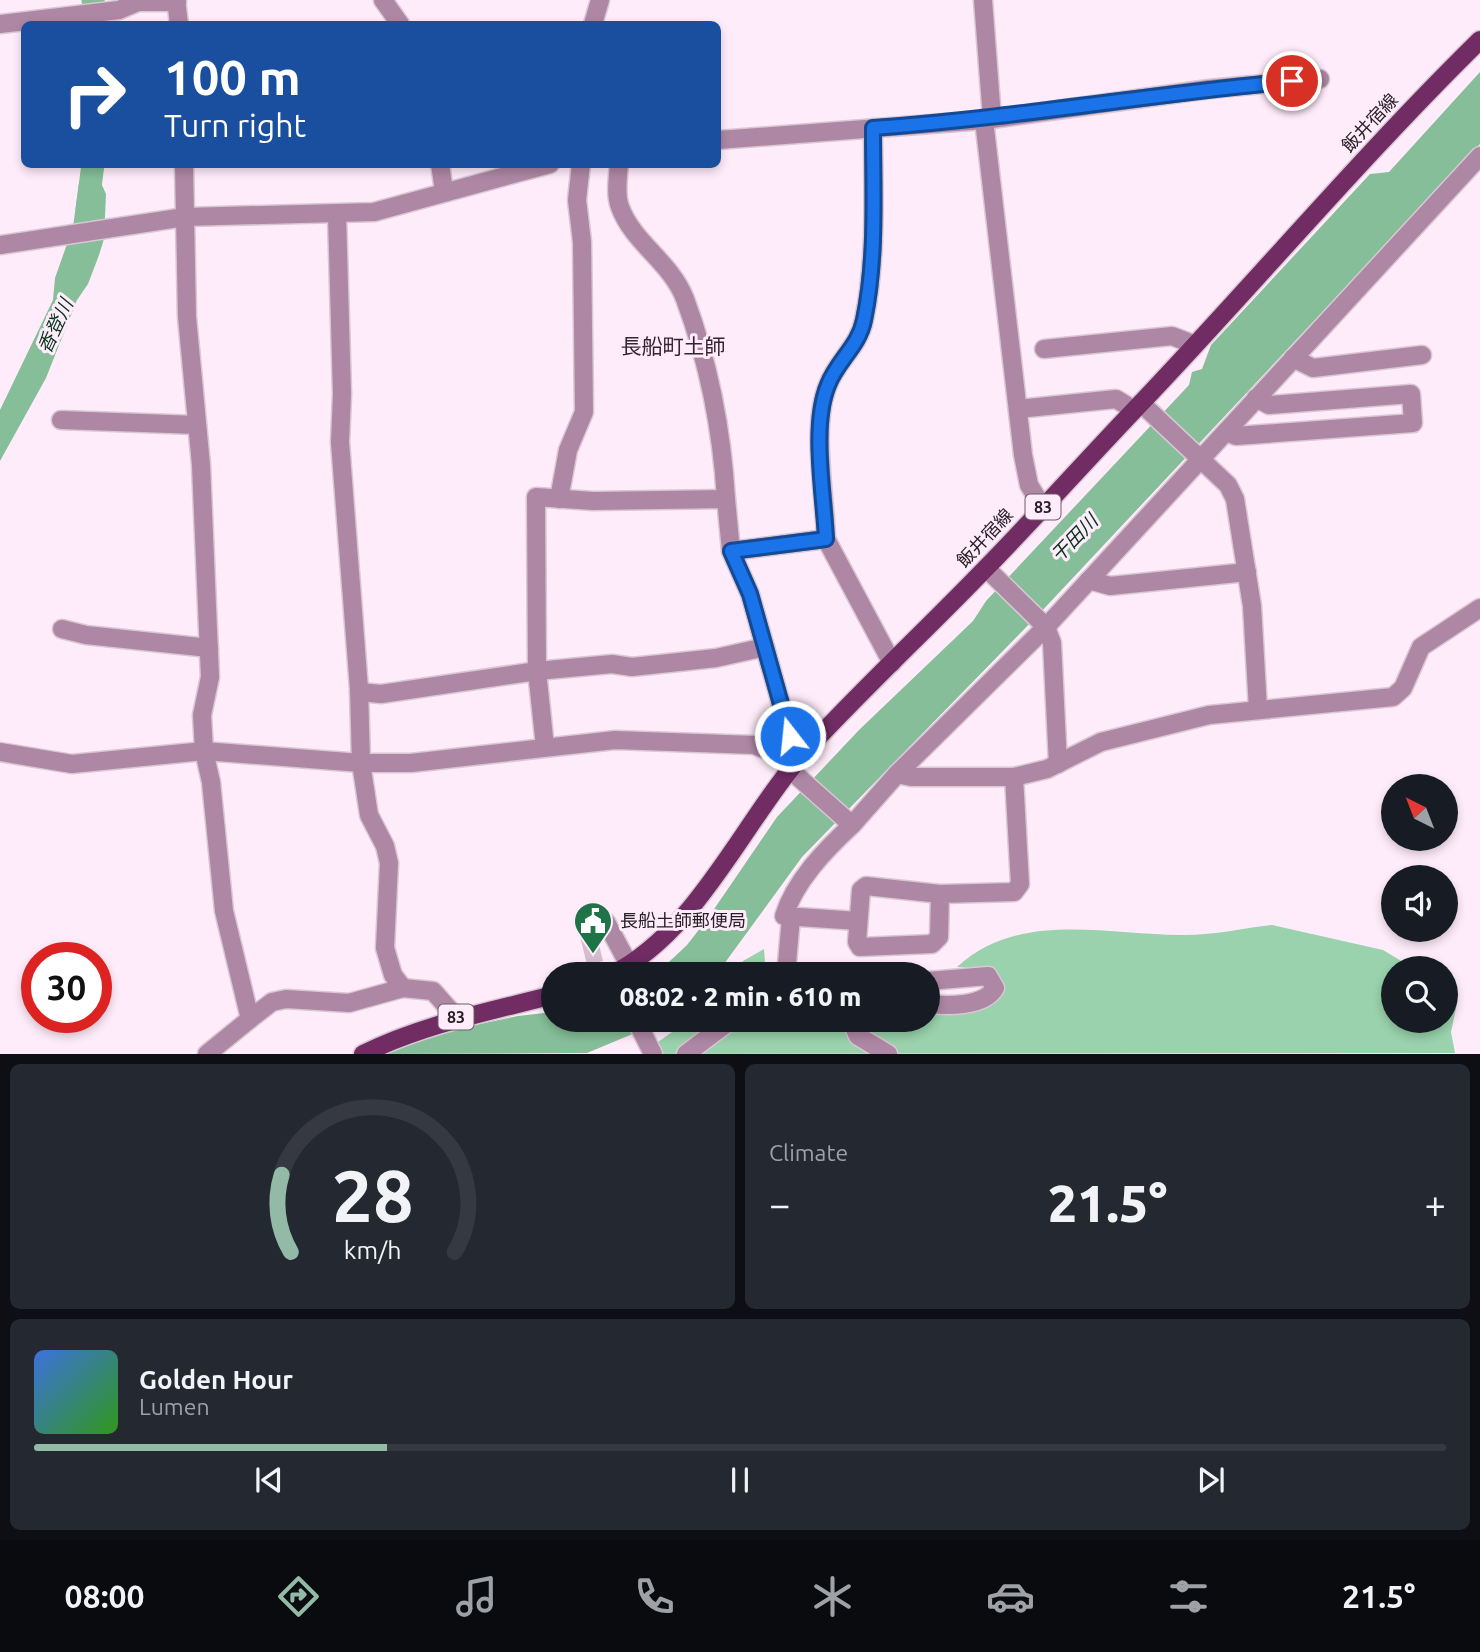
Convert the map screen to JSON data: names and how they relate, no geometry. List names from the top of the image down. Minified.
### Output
{"streets":{"main road":["飯井宿線","83"]},"districts":["長船町土師"],"water":["香登川","干田川"],"places":{"public building":["長船土師郵便局"]},"north":"top left","page":{"turn":["100 m","Turn right"],"limit":"30","trip":"08:02 · 2 min · 610 m","tile":"Climate","heat":["−","21.5°","+"],"song":["Golden Hour","Lumen"],"tabs":["08:00","21.5°"],"gauge":["28","km/h"]}}
